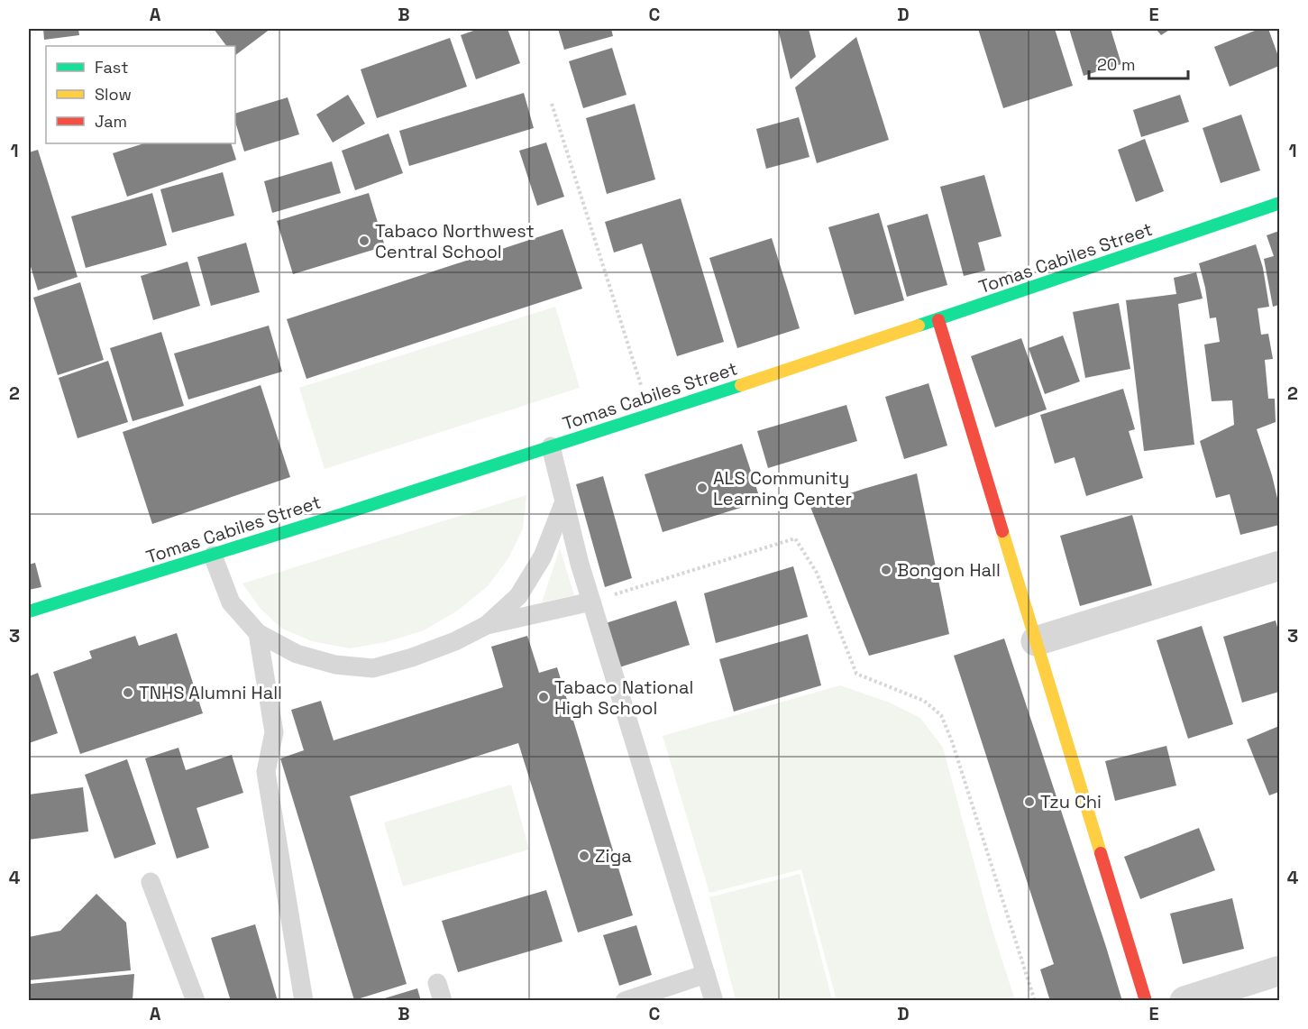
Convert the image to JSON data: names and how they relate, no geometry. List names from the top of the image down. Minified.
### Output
{"streets":{"main road":["Tomas Cabiles Street"]},"places":["Tabaco Northwest Central School","ALS Community Learning Center","Bongon Hall","TNHS Alumni Hall","Tabaco National High School","Tzu Chi","Ziga"],"legend":["Fast","Slow","Jam"],"scale_bar":"20 m","grid":{"columns":["A","B","C","D","E"],"rows":["1","2","3","4"]}}
